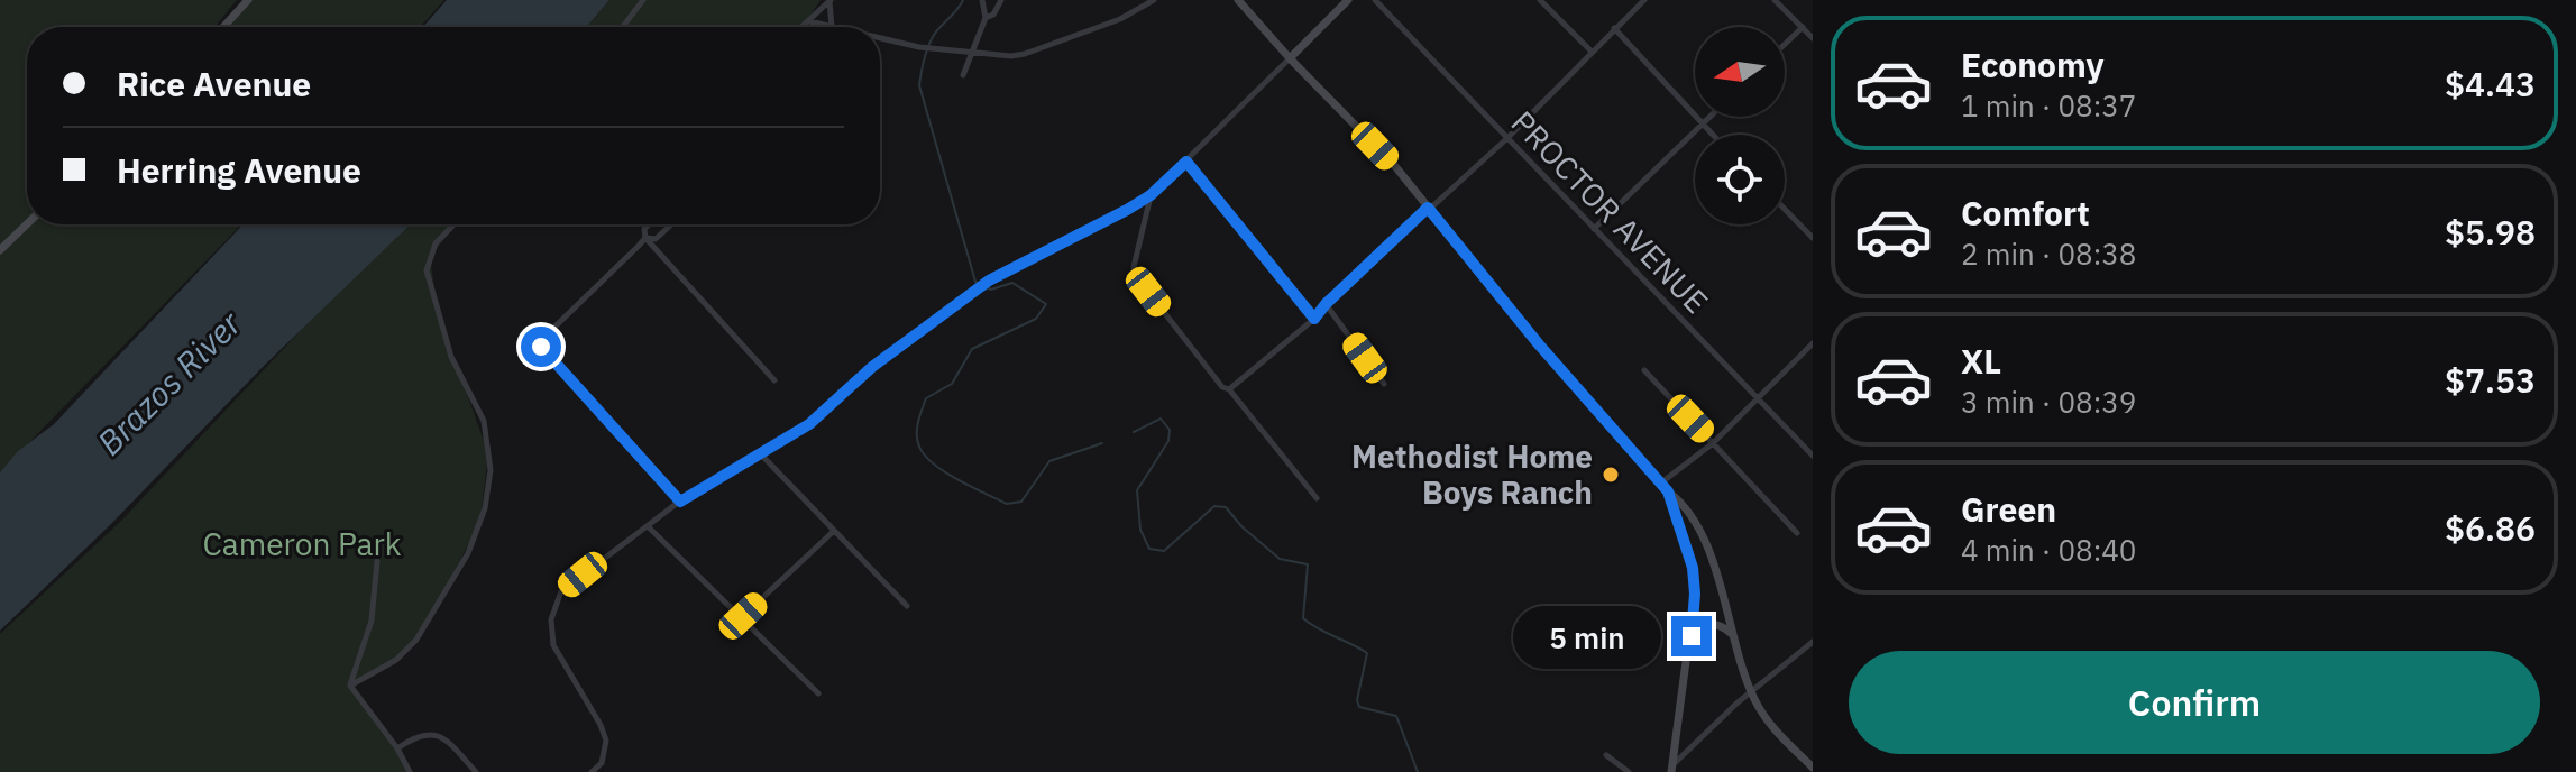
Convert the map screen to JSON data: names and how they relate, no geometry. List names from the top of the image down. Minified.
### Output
{"streets":{"street":["PROCTOR AVENUE"]},"water":["Brazos River"],"parks":["Cameron Park"],"places":["Methodist Home Boys Ranch"],"north":"left","page":{"list":[{"name":"Economy","note":"1 min · 08:37","value":"$4.43"},{"name":"Comfort","note":"2 min · 08:38","value":"$5.98"},{"name":"XL","note":"3 min · 08:39","value":"$7.53"},{"name":"Green","note":"4 min · 08:40","value":"$6.86"}],"banner":["Rice Avenue","Herring Avenue"],"bubble":"5 min","buttons":"Confirm"}}
